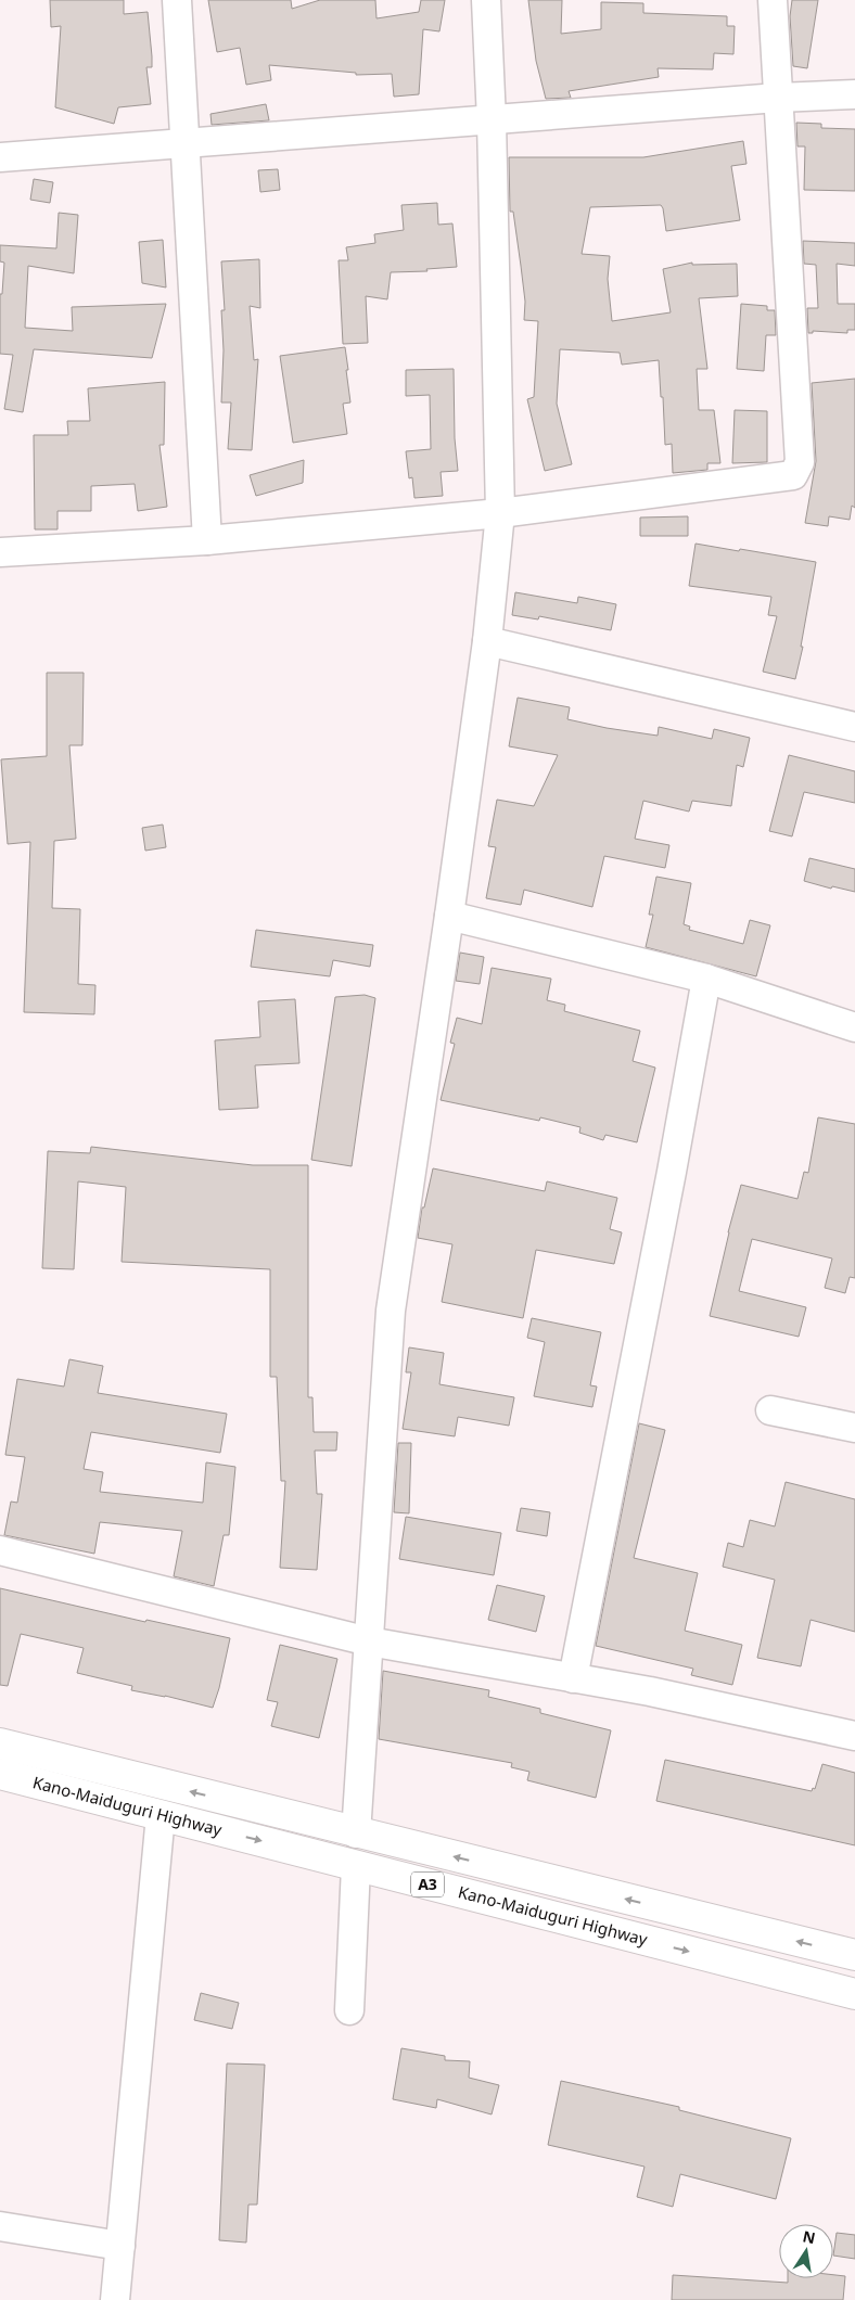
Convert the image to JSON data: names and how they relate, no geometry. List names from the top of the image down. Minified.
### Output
{"streets":{"highway":["Kano-Maiduguri Highway","A3"]},"north":"top"}
